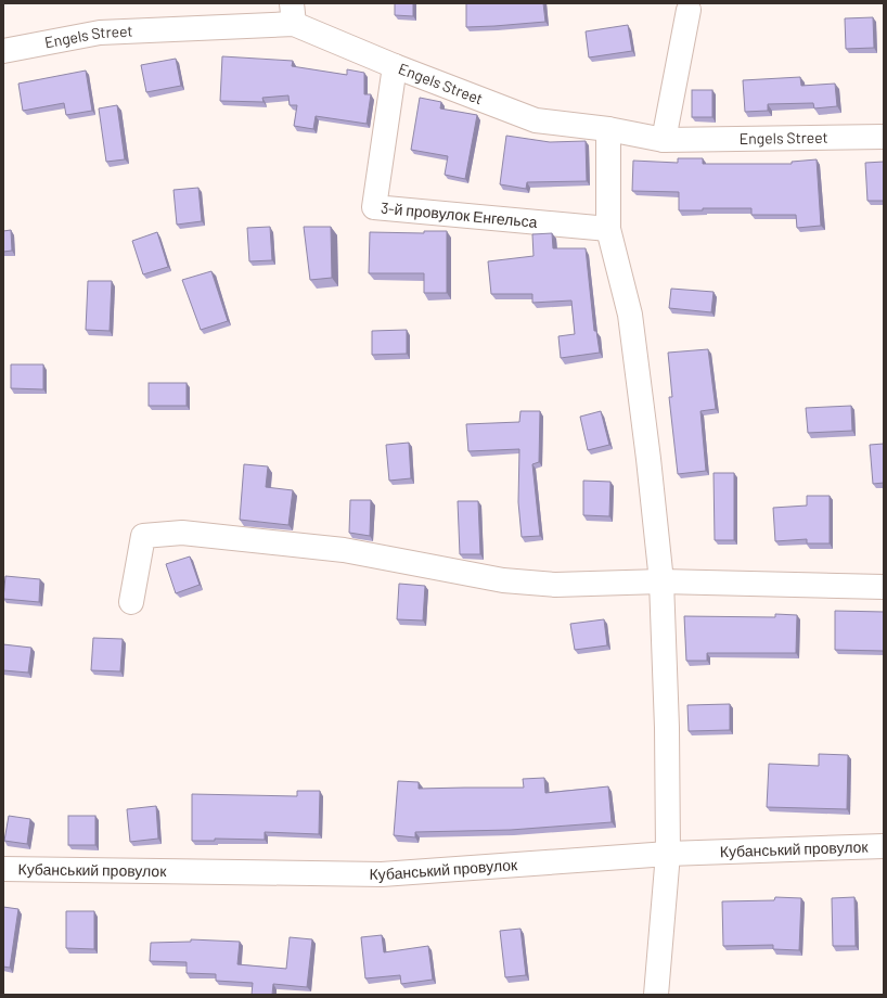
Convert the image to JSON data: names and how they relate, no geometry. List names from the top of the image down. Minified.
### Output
{"streets":{"street":["Engels Street","3-й провулок Енгельса","Кубанський провулок"]},"crossings":[["Engels Street","3-й провулок Енгельса"]]}
